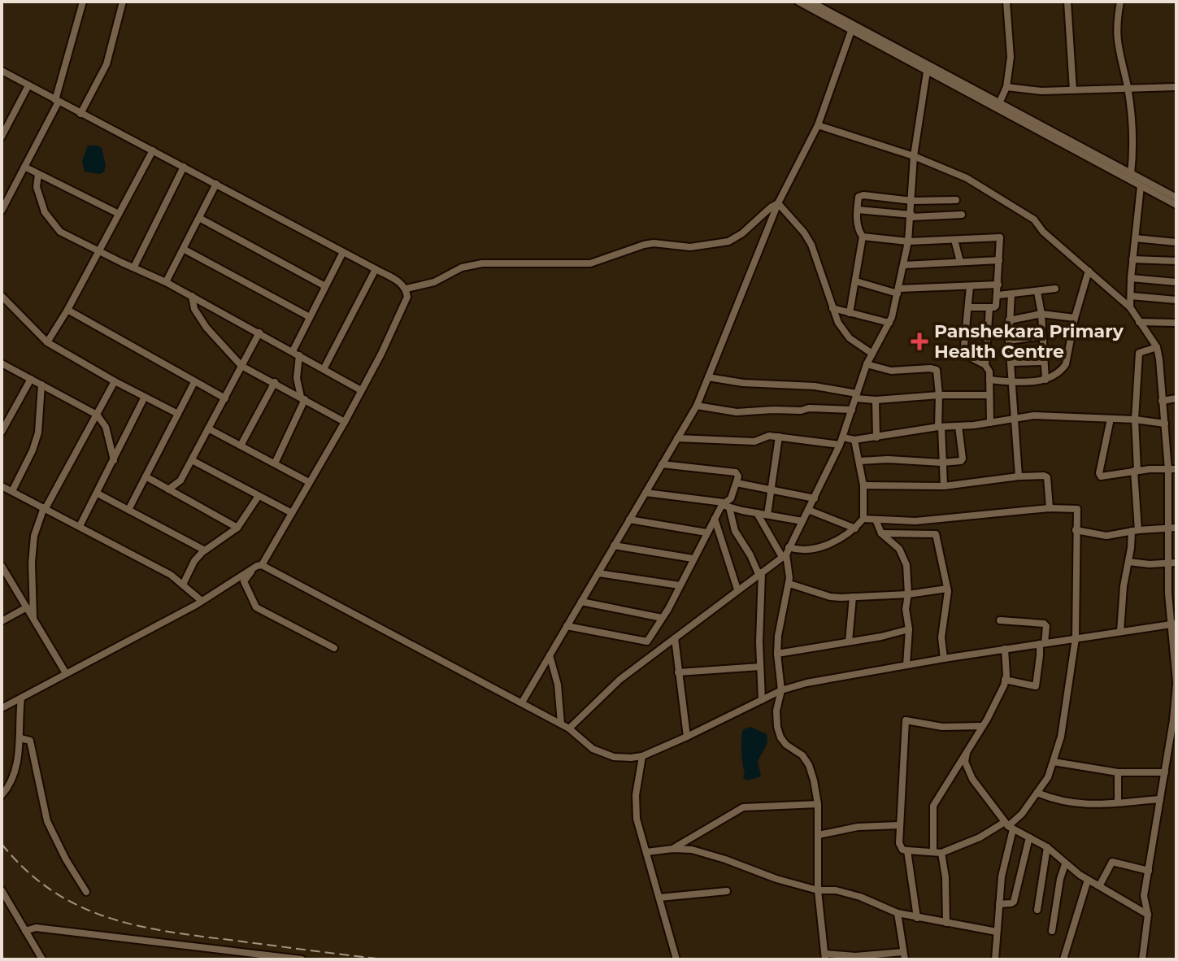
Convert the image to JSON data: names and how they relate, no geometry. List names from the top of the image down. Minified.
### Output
{"places":{"health":["Panshekara Primary Health Centre"]}}
